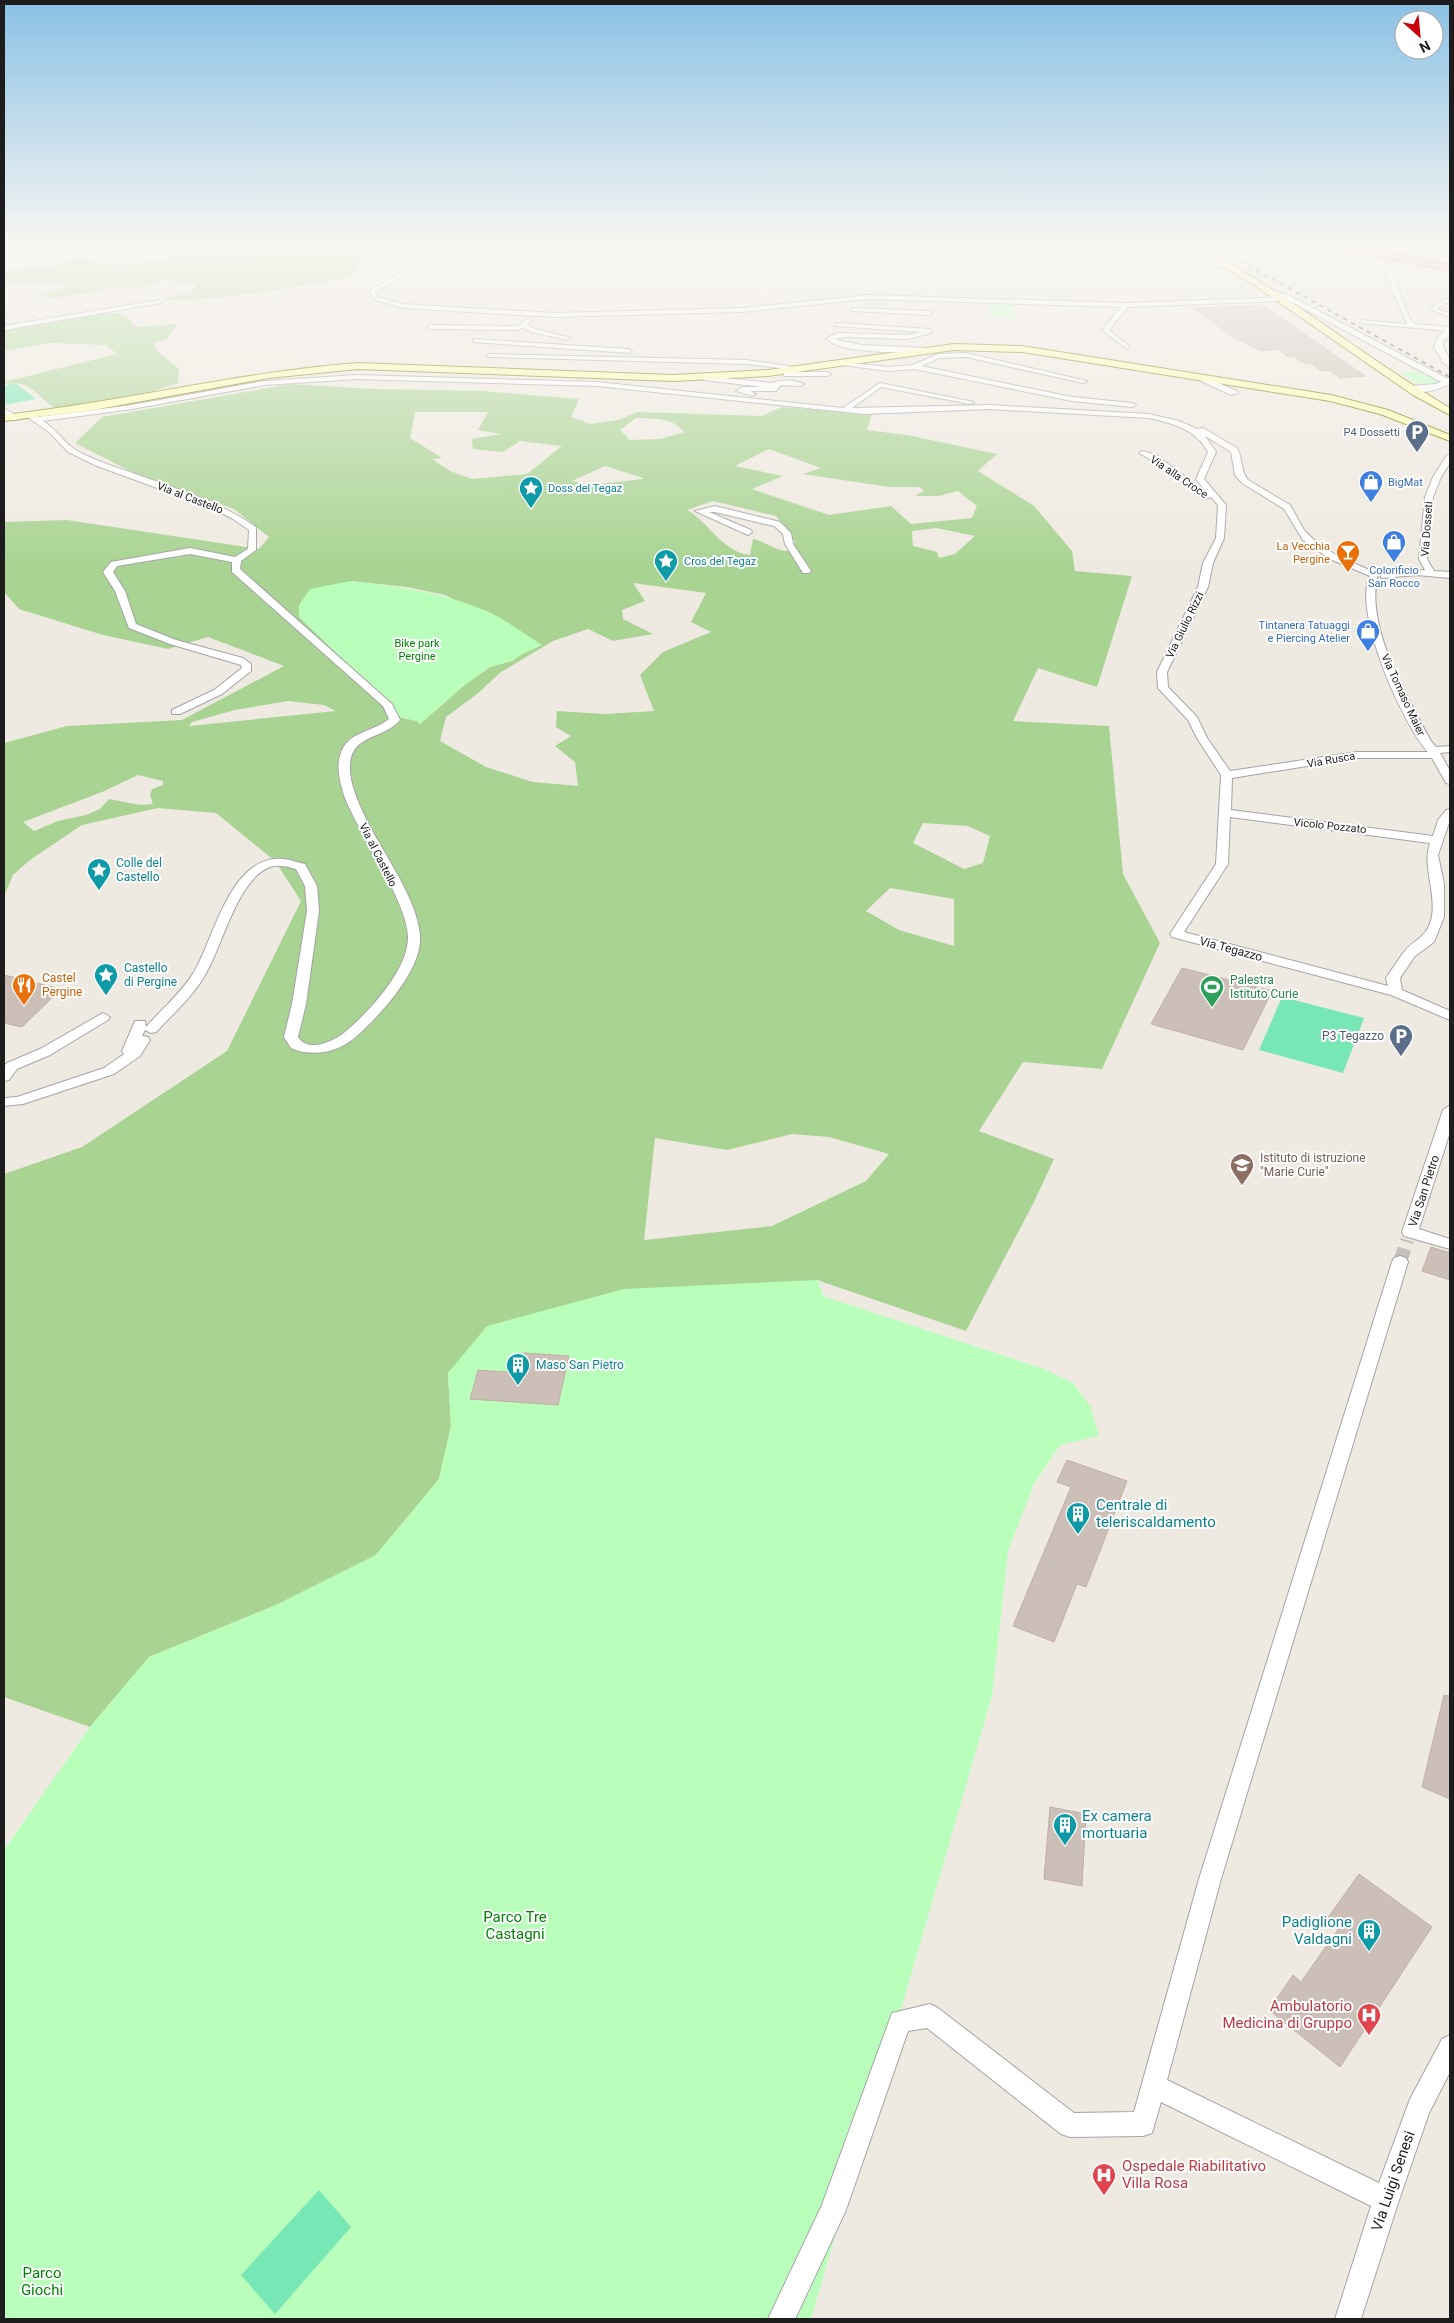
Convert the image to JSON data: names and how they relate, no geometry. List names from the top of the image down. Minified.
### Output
{"streets":{"street":["Via alla Croce","Via al Castello","Via Dosseti","Via Giulio Rizzi","Via Tomaso Maier","Via Rusca","Vicolo Pozzato","Via Tegazzo","Via San Pietro","Via Luigi Senesi"]},"crossings":[["Via alla Croce","Via Giulio Rizzi"],["Via Giulio Rizzi","Via Rusca"],["Via Giulio Rizzi","Via Tegazzo"],["Via Tomaso Maier","Via Rusca"],["Via Rusca","Via Tegazzo"],["Vicolo Pozzato","Via Tegazzo"]],"parks":["Bike park Pergine","Parco Tre Castagni","Parco Giochi"],"places":{"parking":["P4 Dossetti","P3 Tegazzo"],"shop":["BigMat","Colorificio San Rocco","Tintanera Tatuaggi e Piercing Atelier"],"place":["Doss del Tegaz","Cros del Tegaz","Colle del Castello","Castello di Pergine"],"bar":["La Vecchia Pergine"],"restaurant":["Castel Pergine"],"sports":["Palestra Istituto Curie"],"school or university":["Istituto di istruzione \"Marie Curie\""],"building":["Maso San Pietro","Centrale di teleriscaldamento","Ex camera mortuaria","Padiglione Valdagni"],"hospital":["Ambulatorio Medicina di Gruppo","Ospedale Riabilitativo Villa Rosa"]},"north":"bottom right"}
